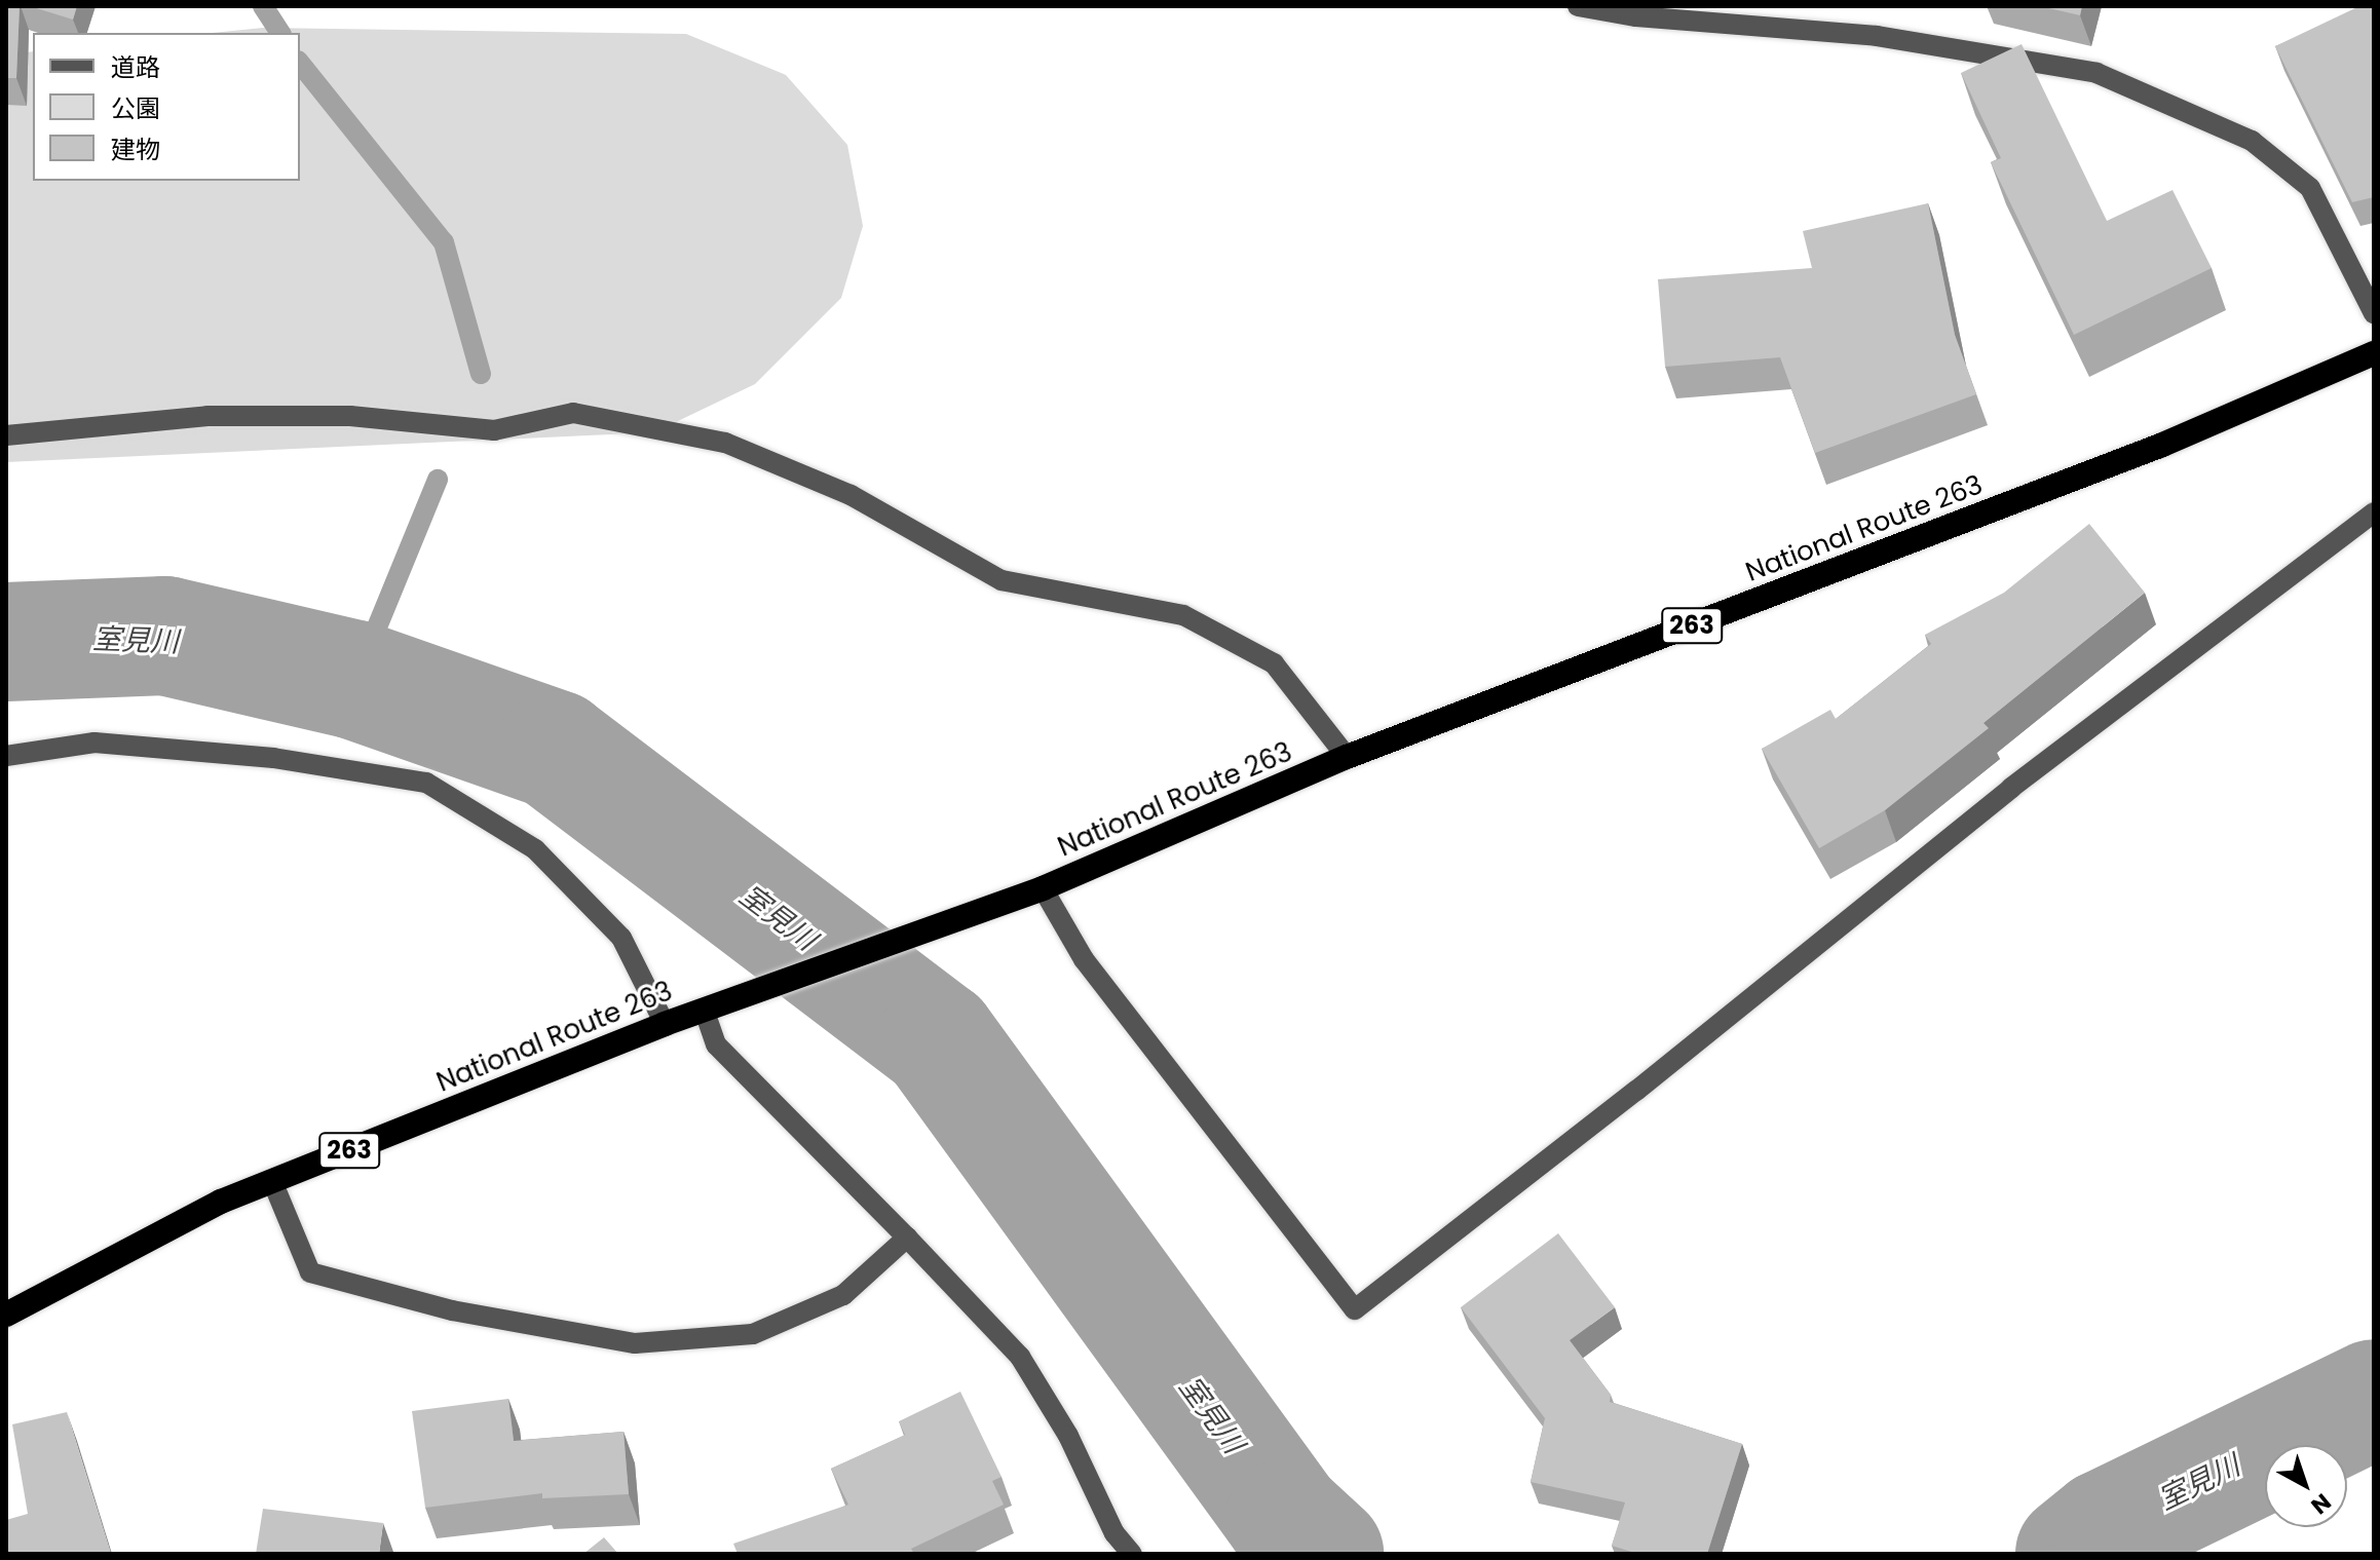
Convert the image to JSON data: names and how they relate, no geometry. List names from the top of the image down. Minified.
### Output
{"streets":{"highway":["National Route 263","263"]},"water":["室見川"],"legend":["道路","公園","建物"],"north":"bottom right"}
